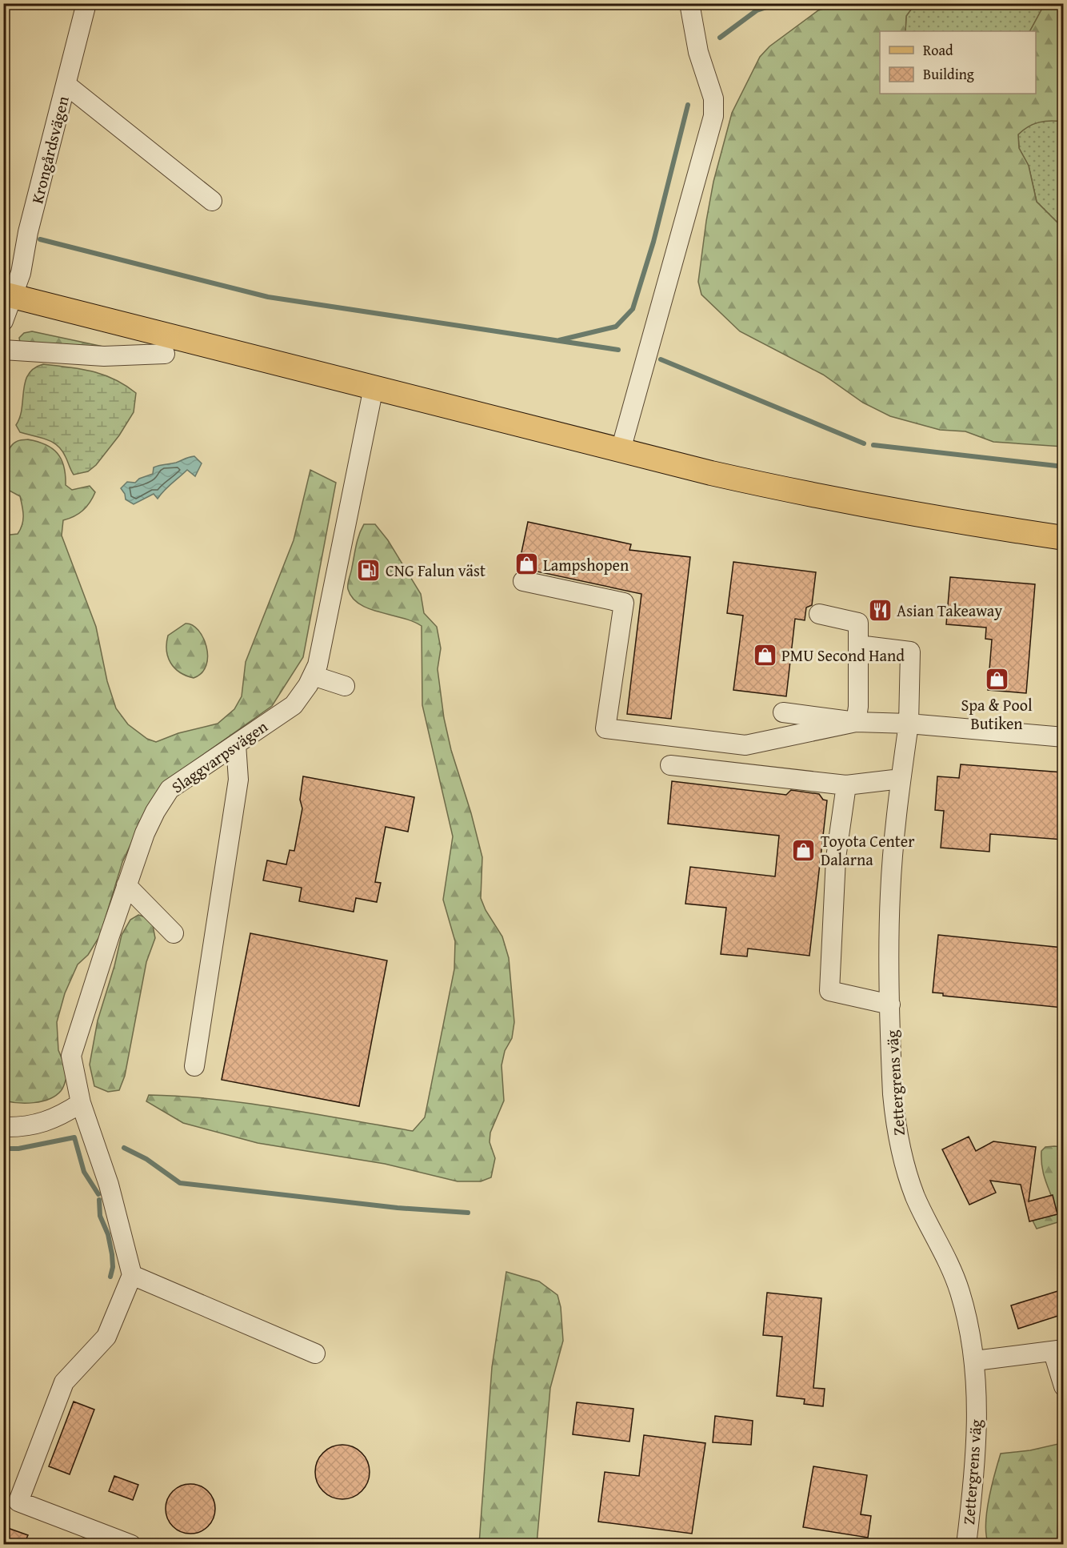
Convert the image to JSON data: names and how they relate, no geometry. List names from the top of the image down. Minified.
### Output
{"streets":{"street":["Krongårdsvägen","Slaggvarpsvägen","Zettergrens väg"]},"places":{"shop":["Lampshopen","PMU Second Hand","Spa & Pool Butiken","Toyota Center Dalarna"],"fuel station":["CNG Falun väst"],"restaurant":["Asian Takeaway"]},"legend":["Road","Building"]}
